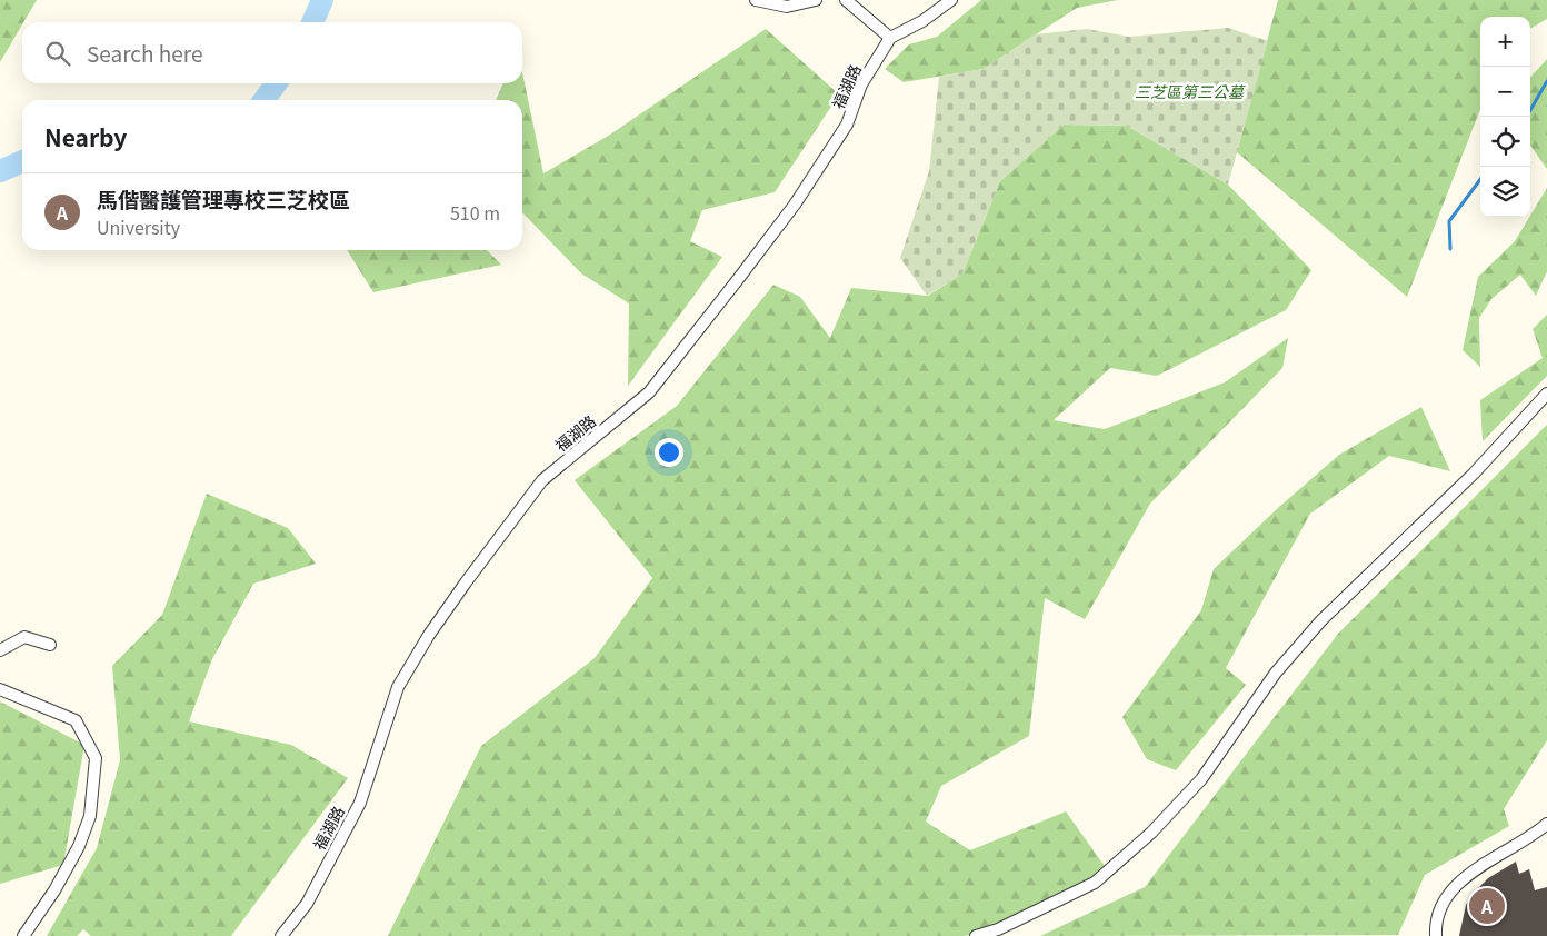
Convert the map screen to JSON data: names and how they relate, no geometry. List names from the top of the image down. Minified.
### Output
{"streets":{"street":["福湖路"]},"parks":["三芝區第三公墓"],"page":{"map_buttons":["+","−"],"search":"Search here","heading":"Nearby","list":[{"mark":"A","name":"馬偕醫護管理專校三芝校區","note":"University","value":"510 m"}],"pins":"A"}}
